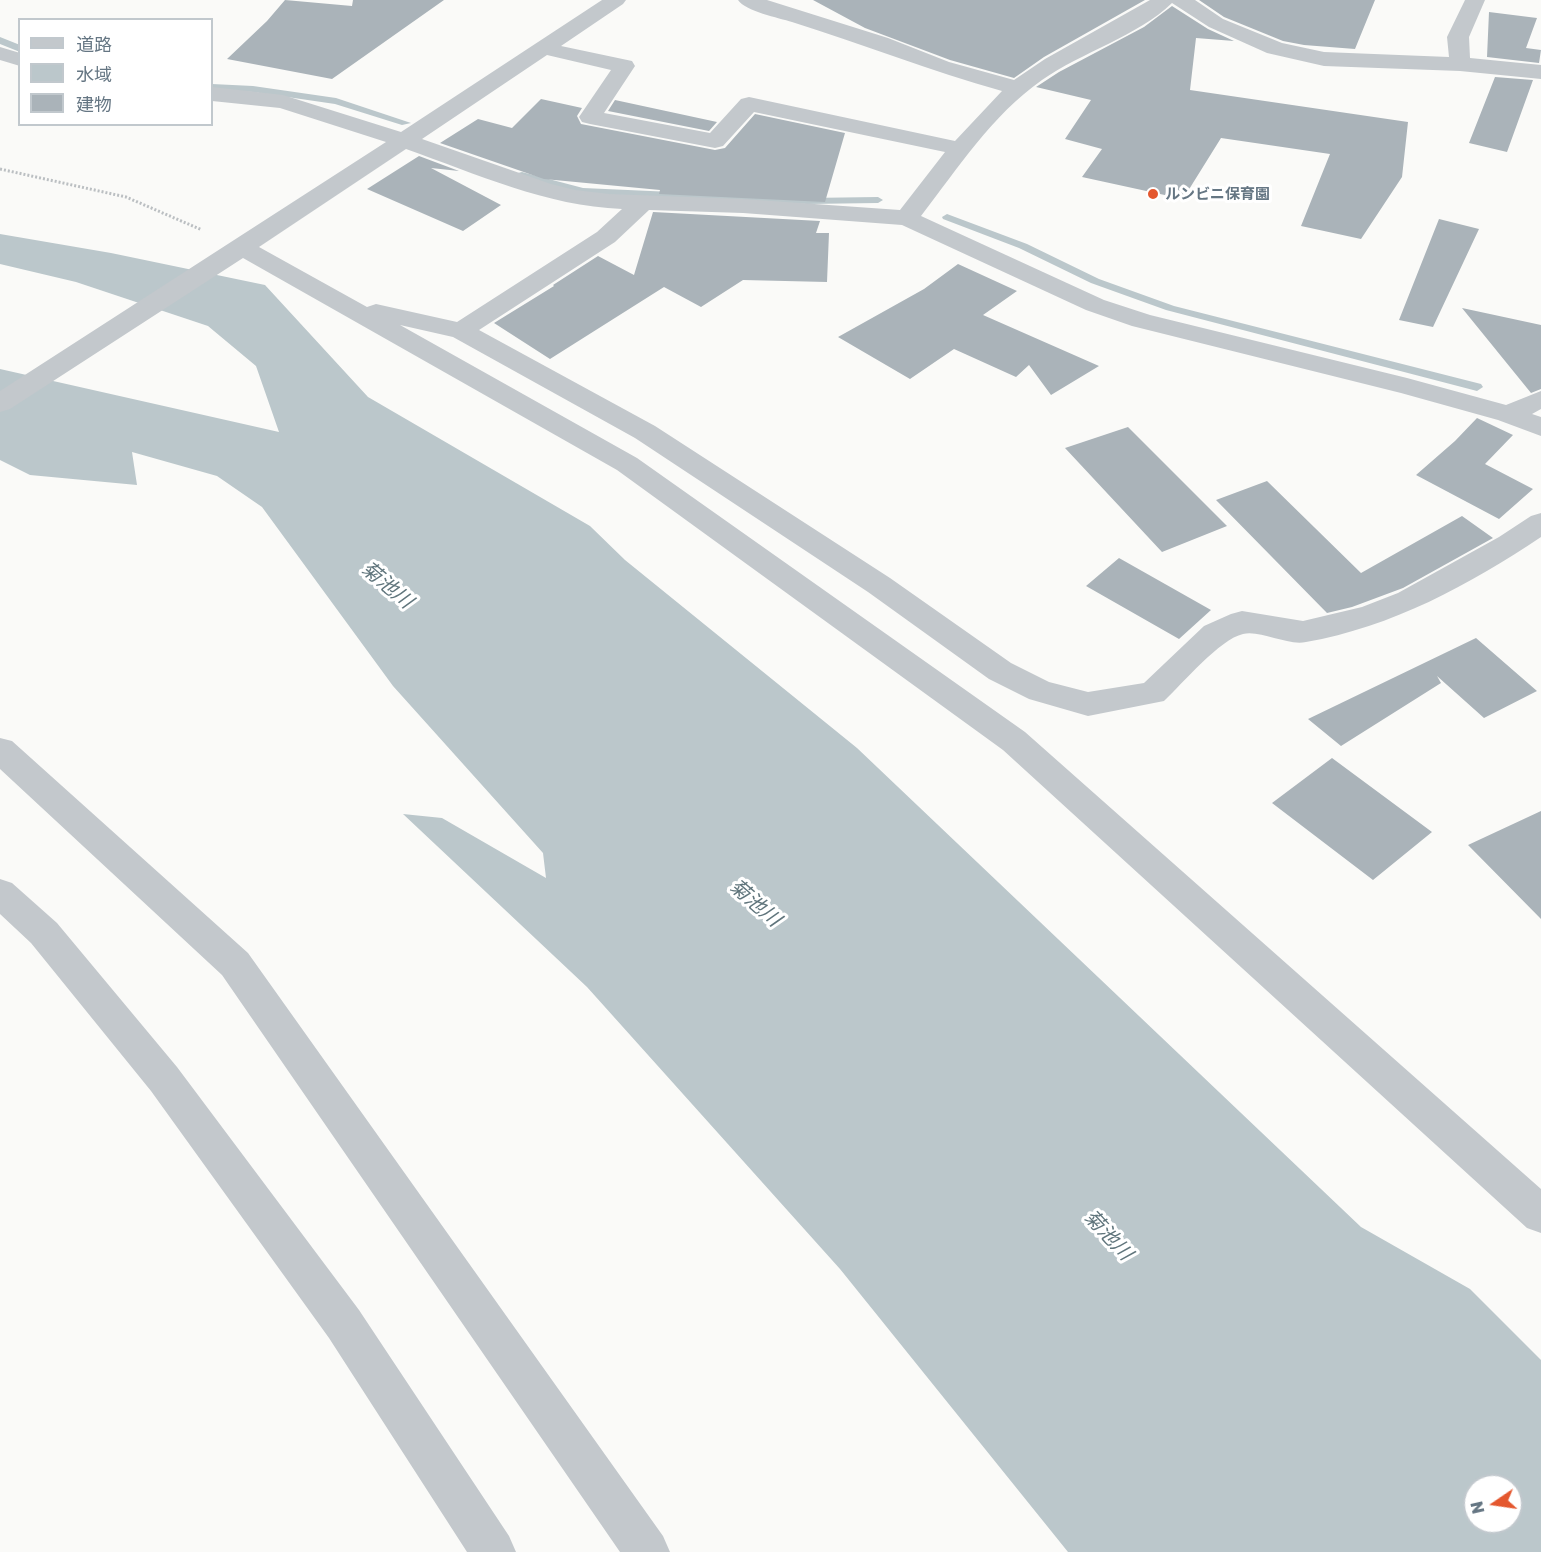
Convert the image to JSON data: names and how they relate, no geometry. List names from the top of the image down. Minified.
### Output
{"water":["菊池川"],"places":["ルンビニ保育園"],"legend":["道路","水域","建物"],"north":"left"}
